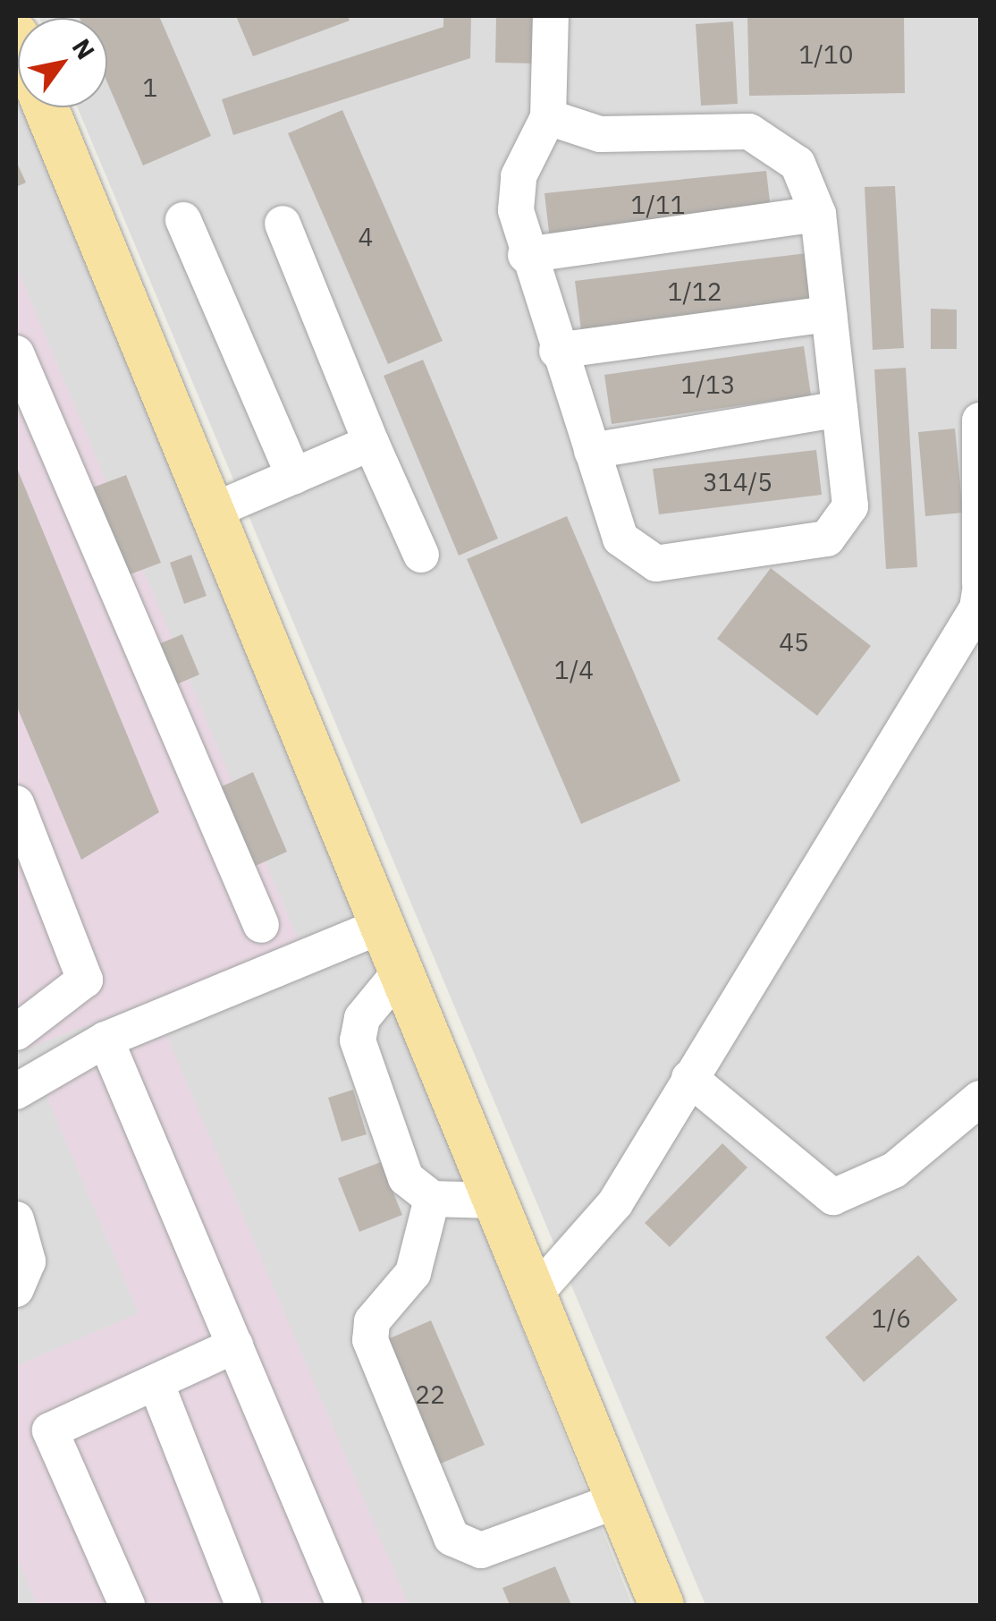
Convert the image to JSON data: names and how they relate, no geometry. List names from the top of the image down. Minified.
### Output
{"house_numbers":["1/10","1","1/11","4","1/12","1/13","314/5","45","1/4","1/6","22"],"north":"top right"}
